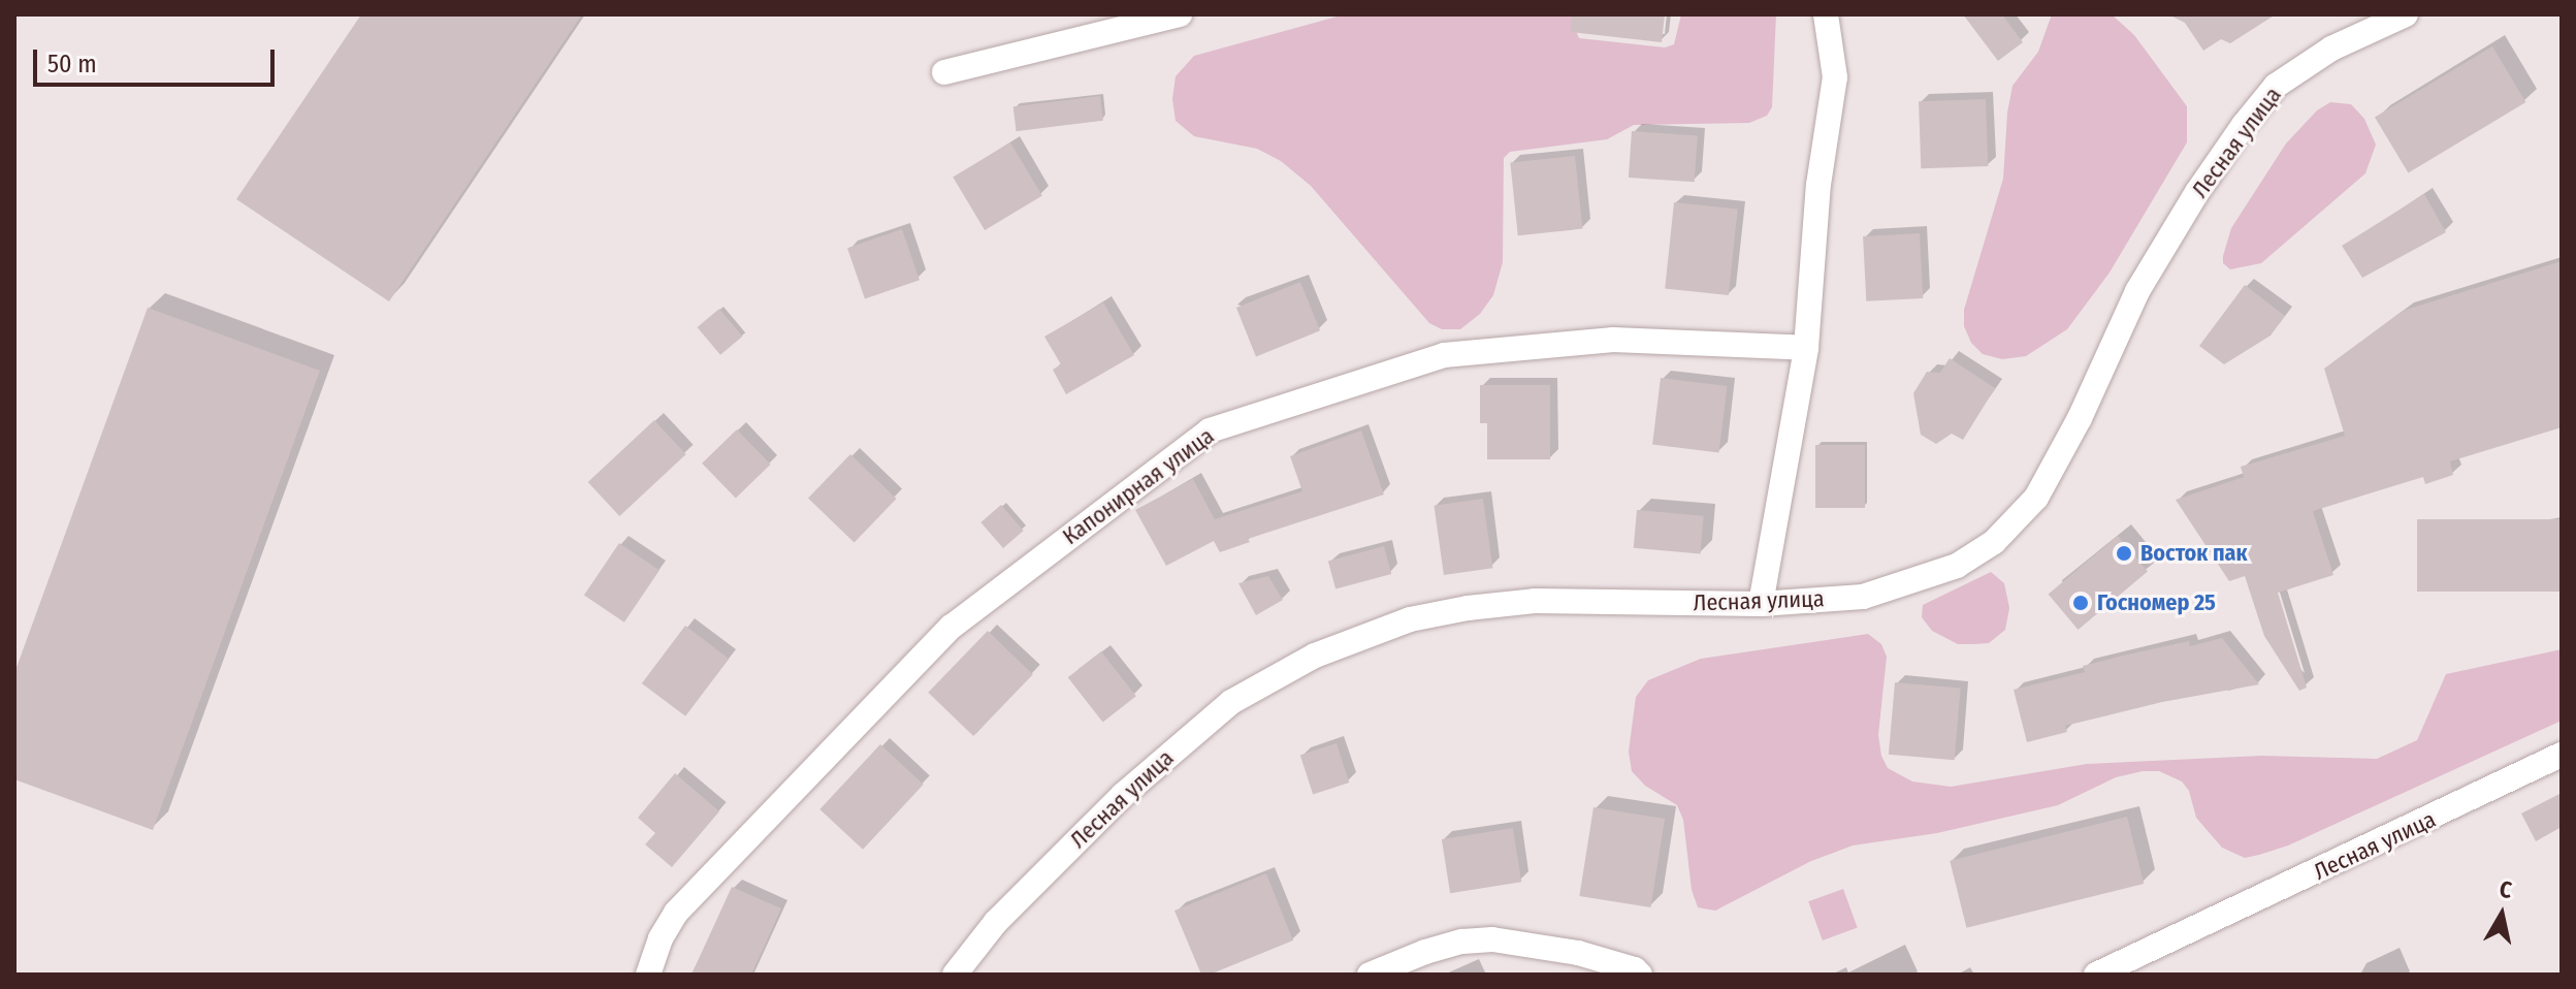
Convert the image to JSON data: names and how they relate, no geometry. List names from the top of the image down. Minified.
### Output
{"streets":{"street":["Лесная улица","Капонирная улица"]},"places":["Восток пак","Госномер 25"],"scale_bar":"50 m","north":"top"}
